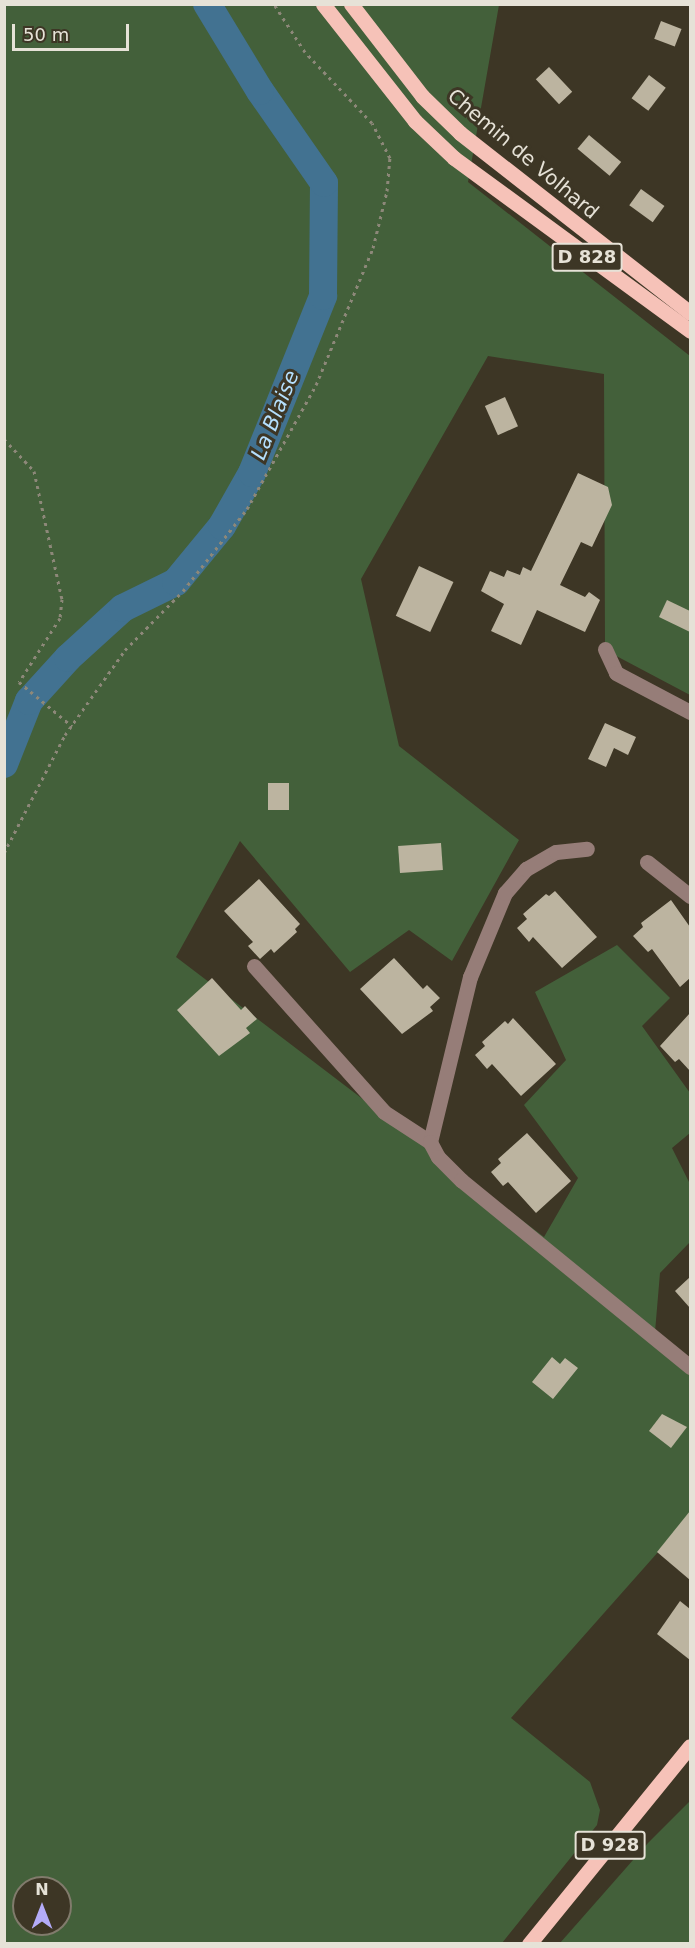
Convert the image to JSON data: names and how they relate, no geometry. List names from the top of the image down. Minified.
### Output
{"streets":{"main road":["Chemin de Volhard","D 828","D 928"]},"water":["La Blaise"],"scale_bar":"50 m","north":"top"}
